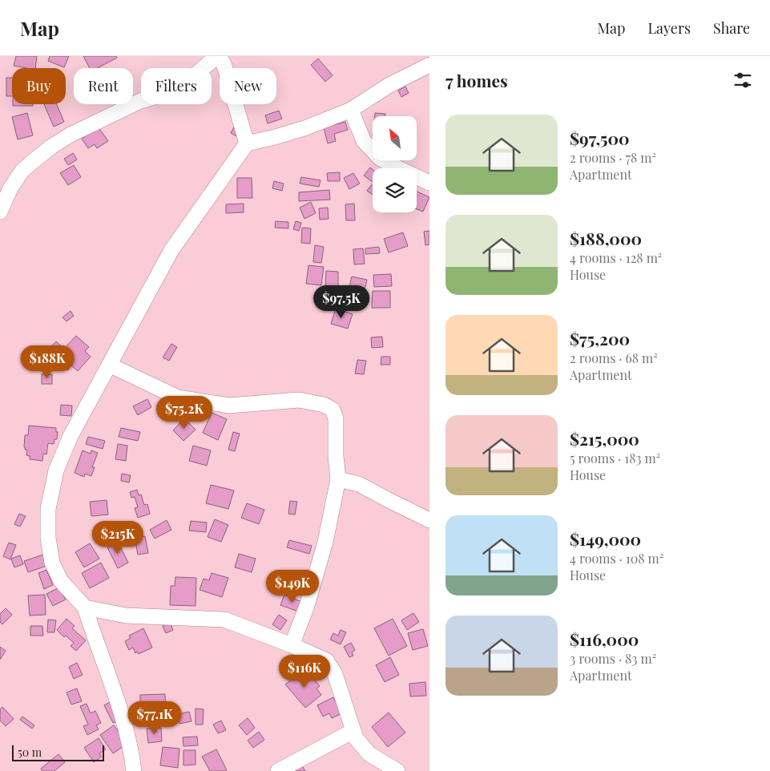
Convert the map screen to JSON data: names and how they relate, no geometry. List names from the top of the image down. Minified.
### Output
{"scale_bar":"50 m","north":"top left","page":{"header":"Map","nav":["Map","Layers","Share"],"heading":"7 homes","chip":["Buy","Rent","Filters","New"],"list":[{"name":"$97,500","note":"2 rooms · 78 m² · Apartment"},{"name":"$188,000","note":"4 rooms · 128 m² · House"},{"name":"$75,200","note":"2 rooms · 68 m² · Apartment"},{"name":"$215,000","note":"5 rooms · 183 m² · House"},{"name":"$149,000","note":"4 rooms · 108 m² · House"},{"name":"$116,000","note":"3 rooms · 83 m² · Apartment"}],"price":["$97.5K","$188K","$75.2K","$215K","$149K","$116K","$77.1K"],"scale":"50 m"}}
